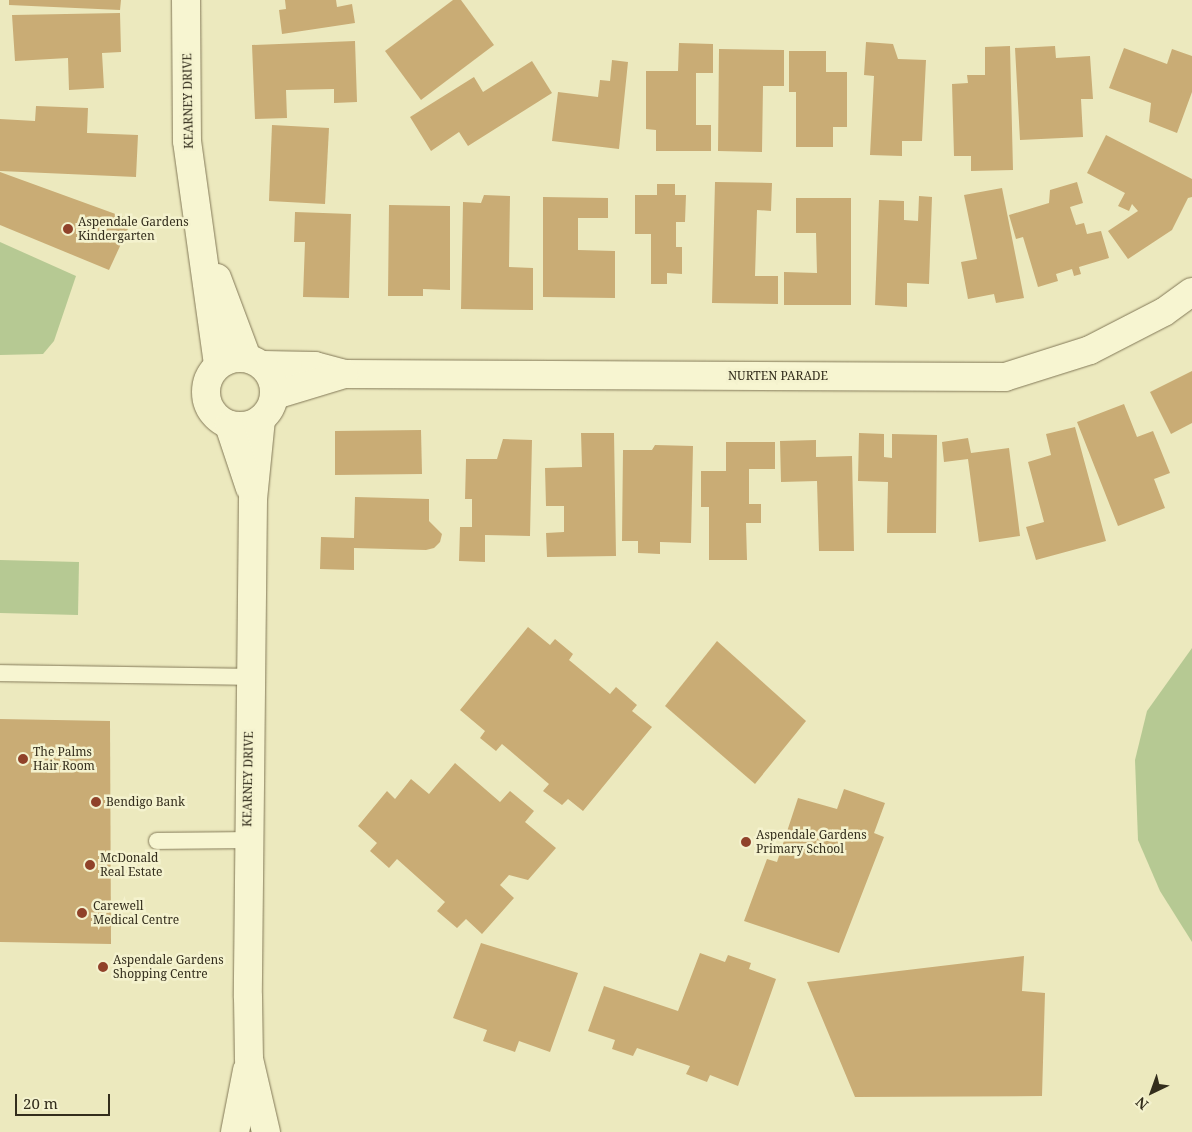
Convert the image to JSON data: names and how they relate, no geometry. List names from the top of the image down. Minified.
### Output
{"streets":{"street":["KEARNEY DRIVE","NURTEN PARADE"]},"crossings":[["KEARNEY DRIVE","NURTEN PARADE"]],"places":["Aspendale Gardens Kindergarten","The Palms Hair Room","Bendigo Bank","Aspendale Gardens Primary School","McDonald Real Estate","Carewell Medical Centre","Aspendale Gardens Shopping Centre"],"scale_bar":"20 m","north":"bottom left"}
